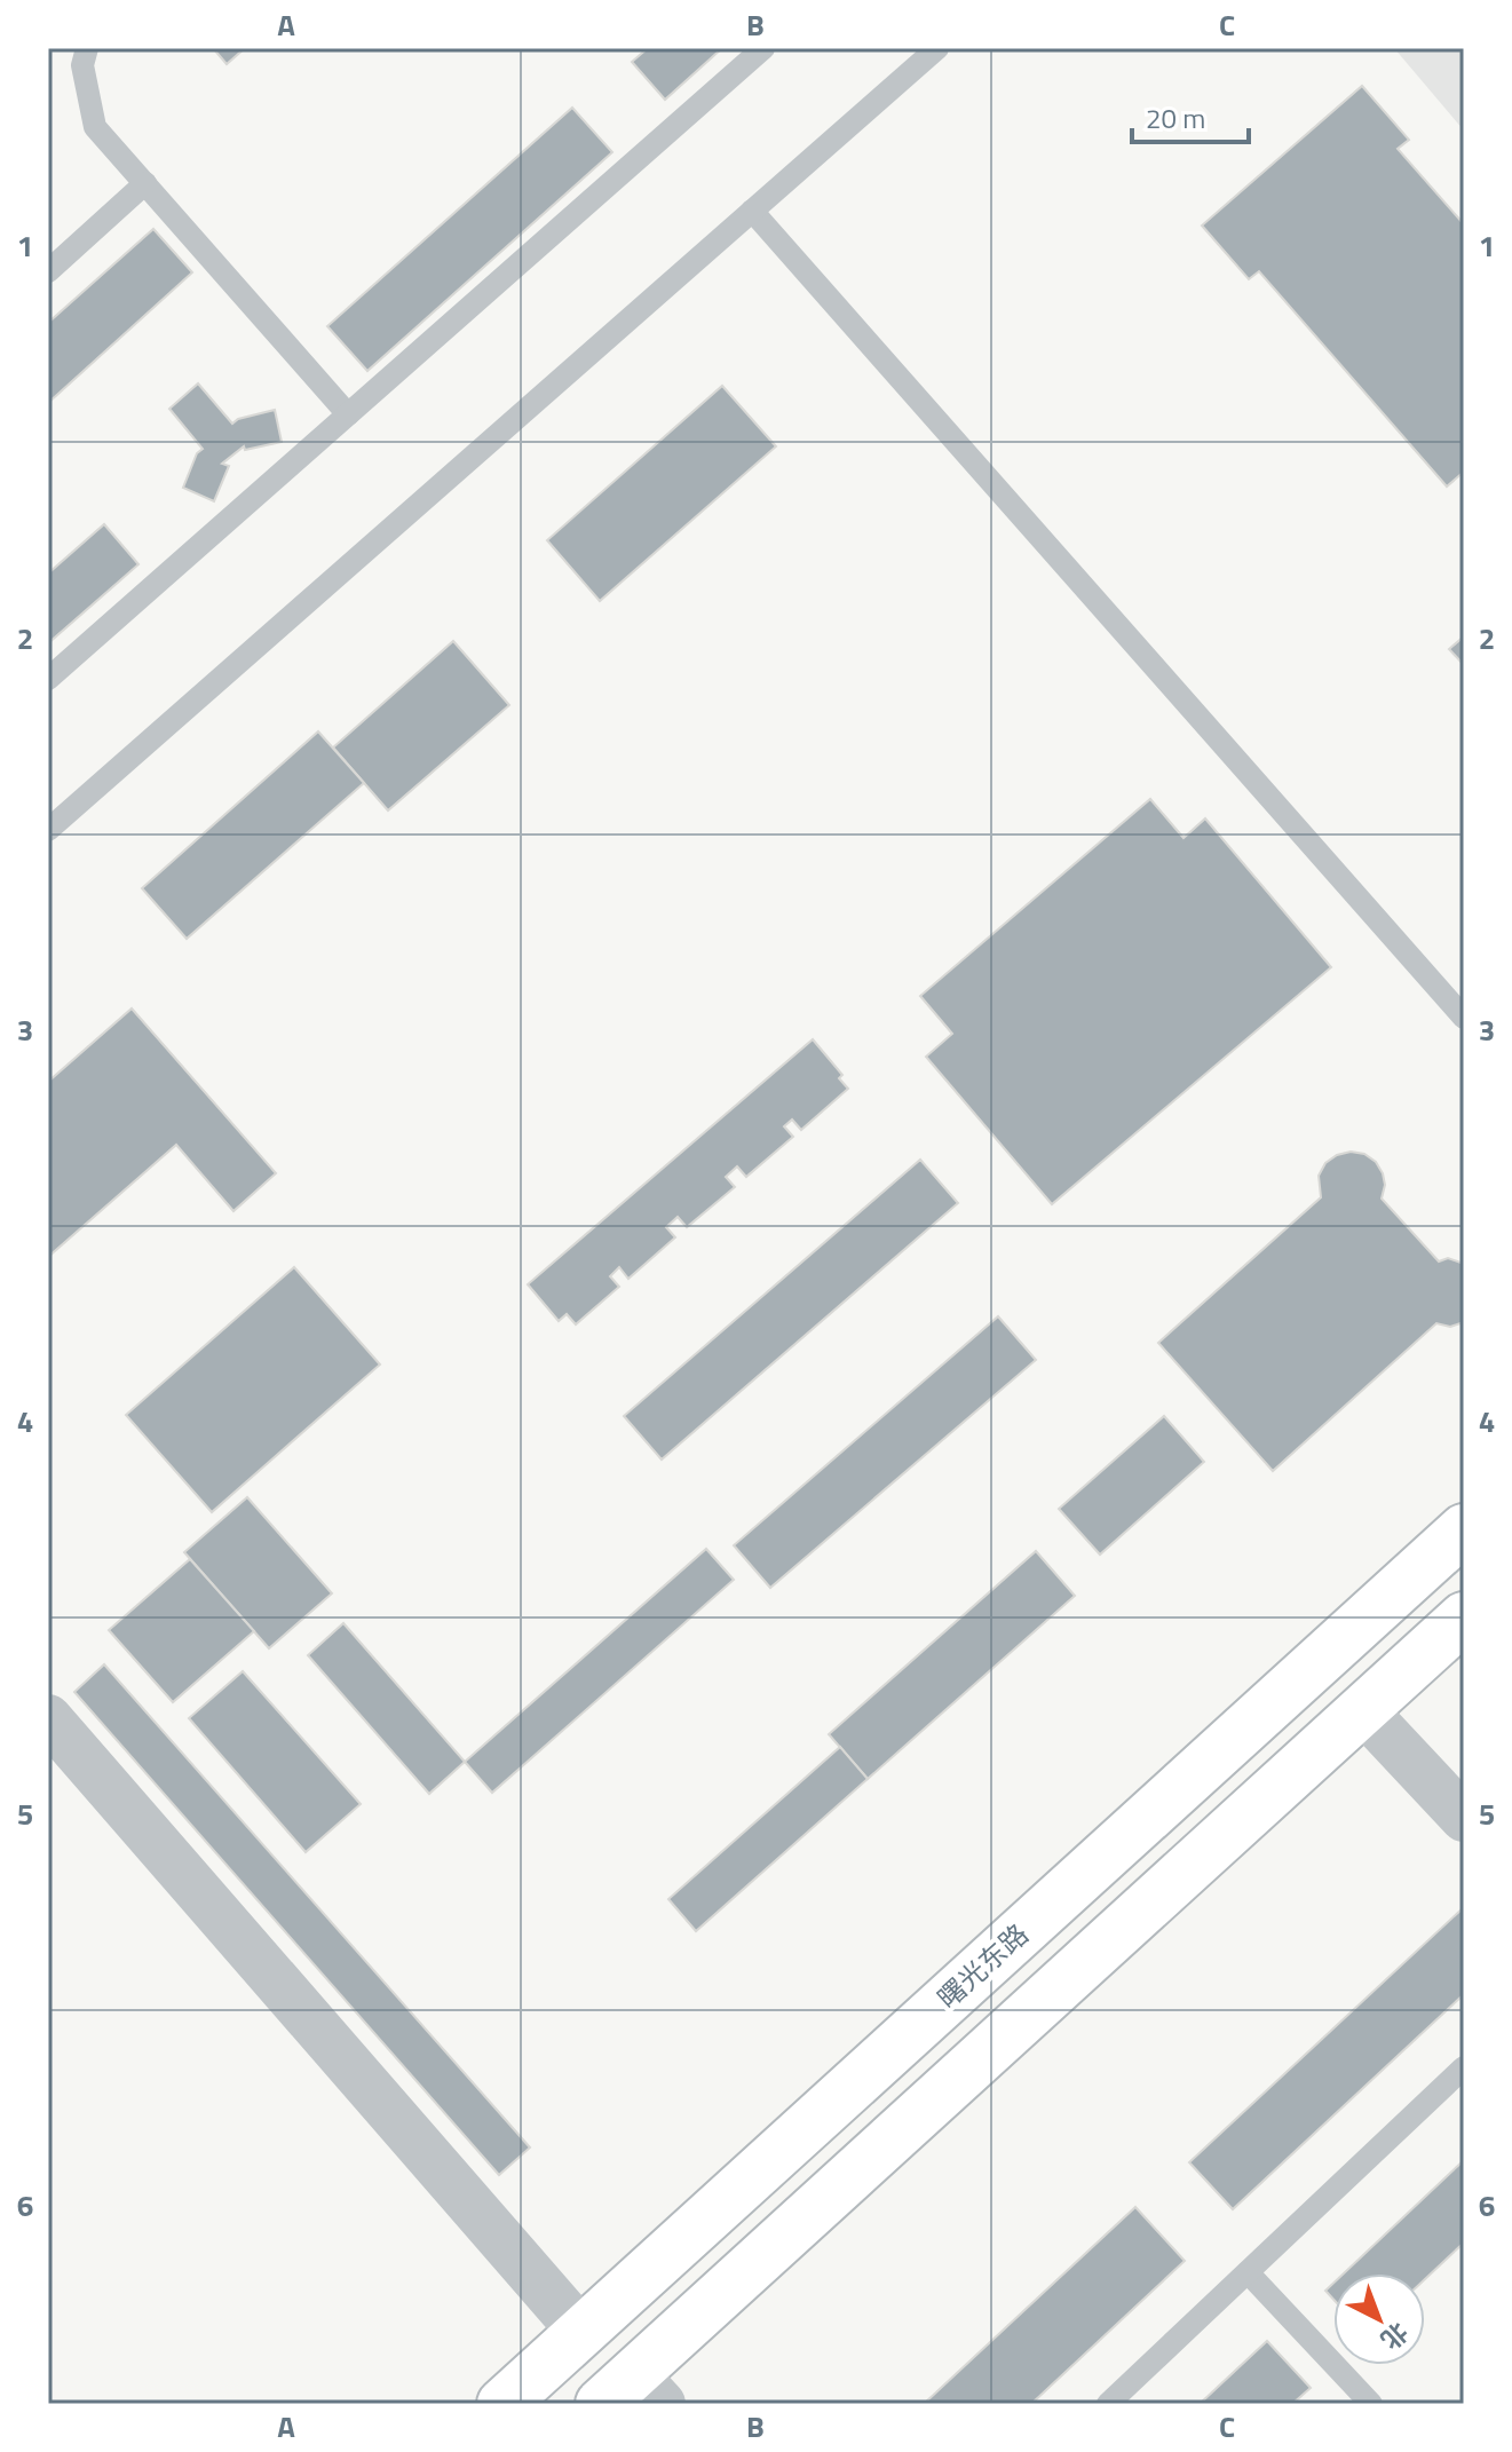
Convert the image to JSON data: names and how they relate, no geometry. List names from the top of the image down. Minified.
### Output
{"streets":{"main road":["曙光东路"]},"scale_bar":"20 m","north":"bottom right","grid":{"columns":["A","B","C"],"rows":["1","2","3","4","5","6"]}}
